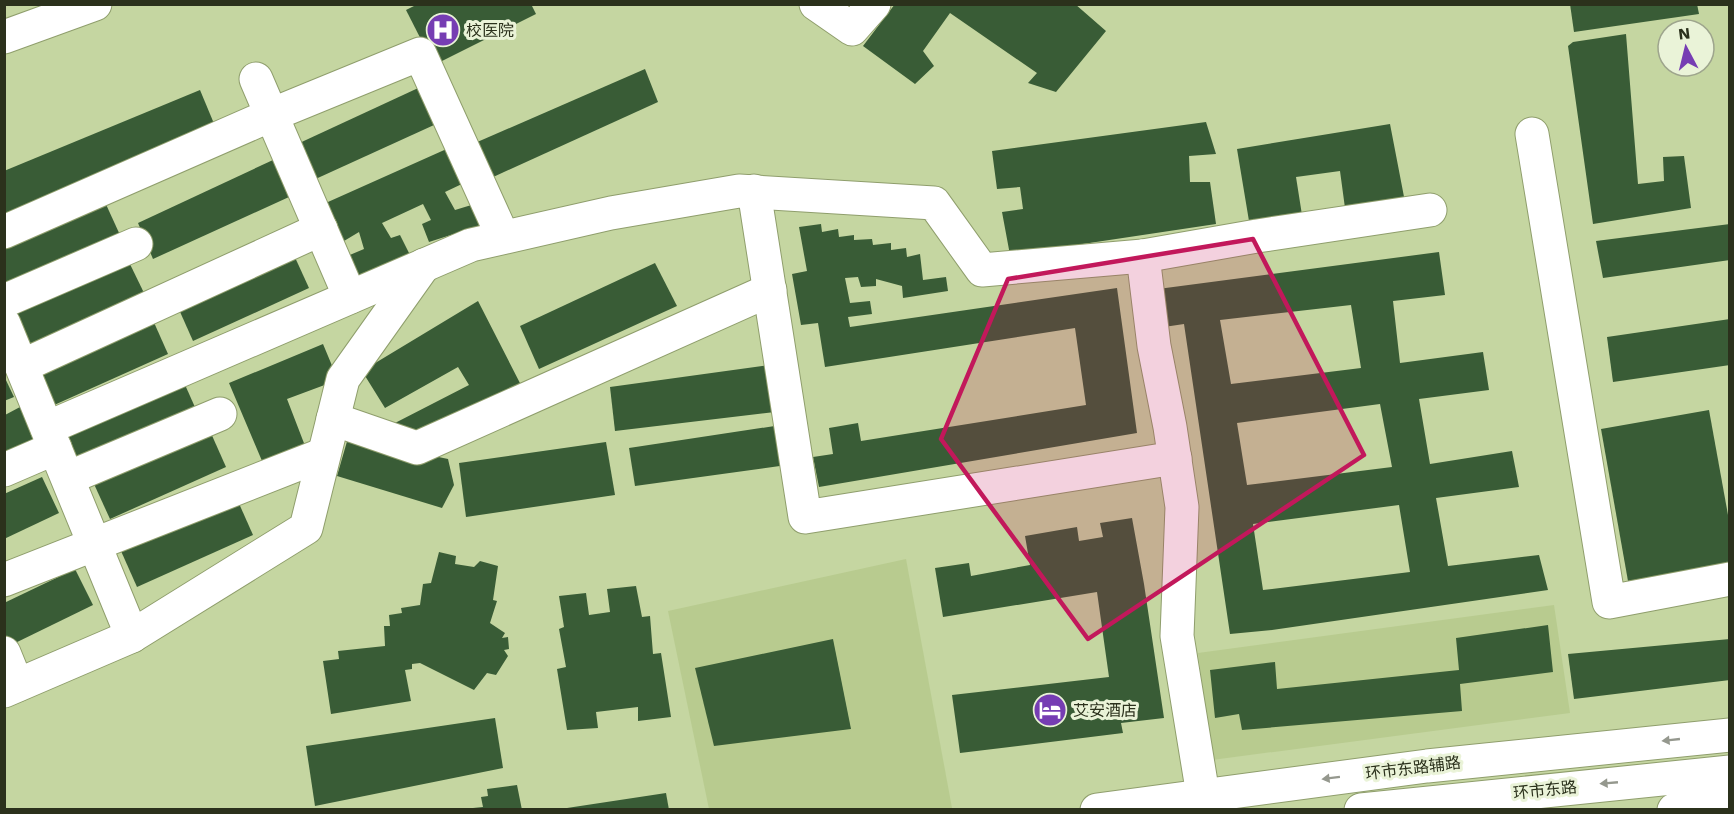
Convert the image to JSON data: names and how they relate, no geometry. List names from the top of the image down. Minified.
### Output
{"streets":{"main road":["环市东路辅路","环市东路"]},"one_way":["环市东路辅路","环市东路"],"places":{"hospital":["校医院"],"hotel":["艾安酒店"]},"north":"top"}
